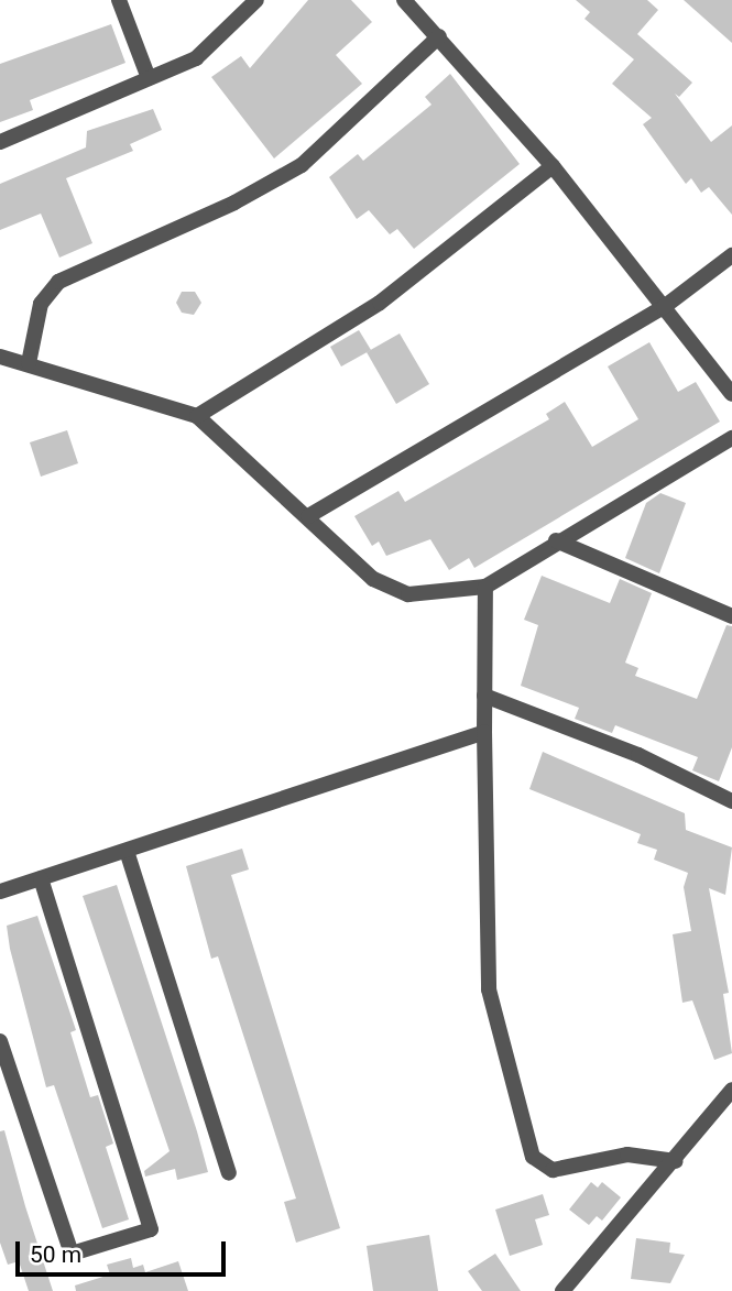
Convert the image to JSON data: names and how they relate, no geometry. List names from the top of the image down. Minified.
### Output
{"scale_bar":"50 m"}
